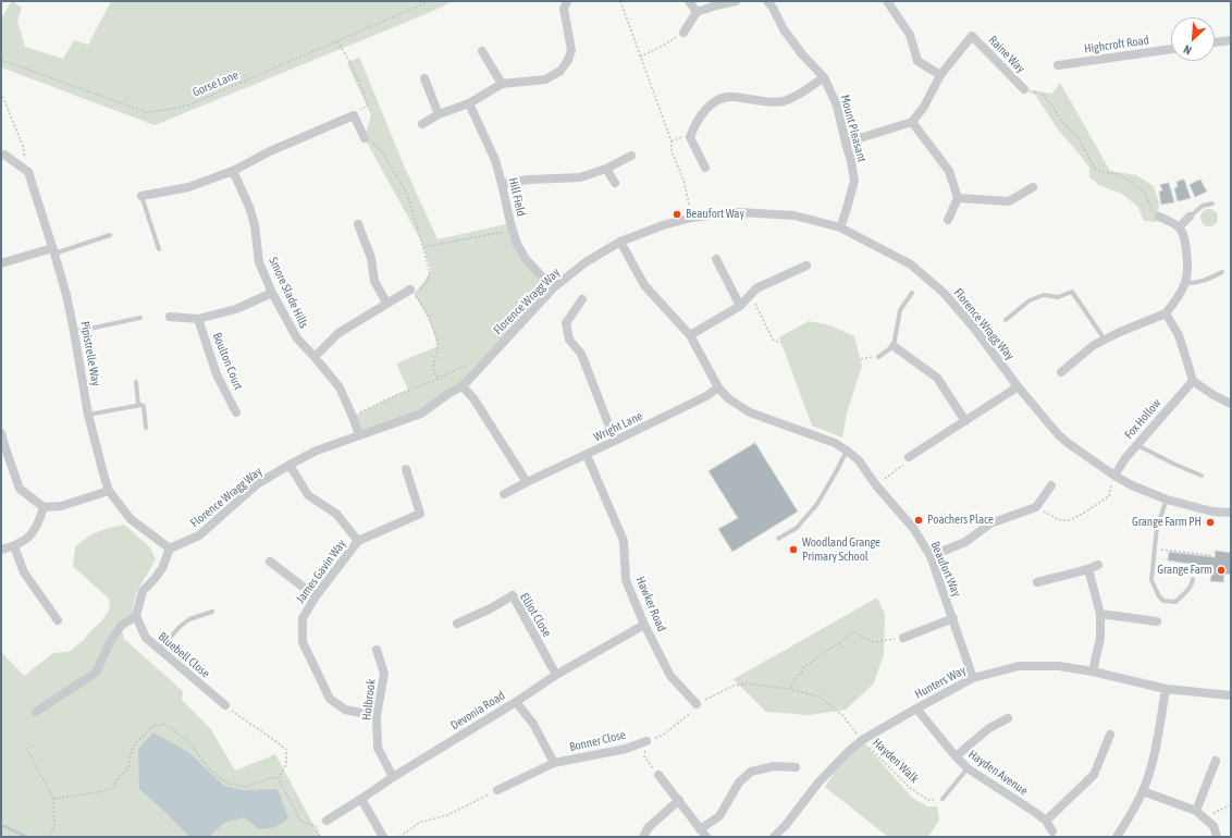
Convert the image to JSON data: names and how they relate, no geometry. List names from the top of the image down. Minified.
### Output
{"streets":{"street":["Highcroft Road","Raine Way","Mount Pleasant","Hill Field","Smore Slade Hills","Florence Wragg Way","Pipistrelle Way","Boulton Court","Fox Hollow","Wright Lane","Beaufort Way","James Gavin Way","Hawker Road","Elliot Close","Bluebell Close","Hunters Way","Holbrook","Devonia Road","Bonner Close","Hayden Avenue"],"path":["Gorse Lane","Hayden Walk"]},"crossings":[["Mount Pleasant","Florence Wragg Way"],["Hill Field","Florence Wragg Way"],["Smore Slade Hills","Florence Wragg Way"],["Smore Slade Hills","Boulton Court"],["Florence Wragg Way","Pipistrelle Way"],["Florence Wragg Way","Fox Hollow"],["Florence Wragg Way","Beaufort Way"],["Wright Lane","Beaufort Way"],["Wright Lane","Hawker Road"],["Beaufort Way","Hunters Way"],["James Gavin Way","Holbrook"],["Hawker Road","Devonia Road"],["Hawker Road","Hayden Walk"],["Elliot Close","Devonia Road"],["Hunters Way","Hayden Walk"],["Hunters Way","Hayden Avenue"],["Holbrook","Devonia Road"]],"places":["Beaufort Way","Poachers Place","Grange Farm PH","Woodland Grange Primary School","Grange Farm"],"north":"bottom left"}
